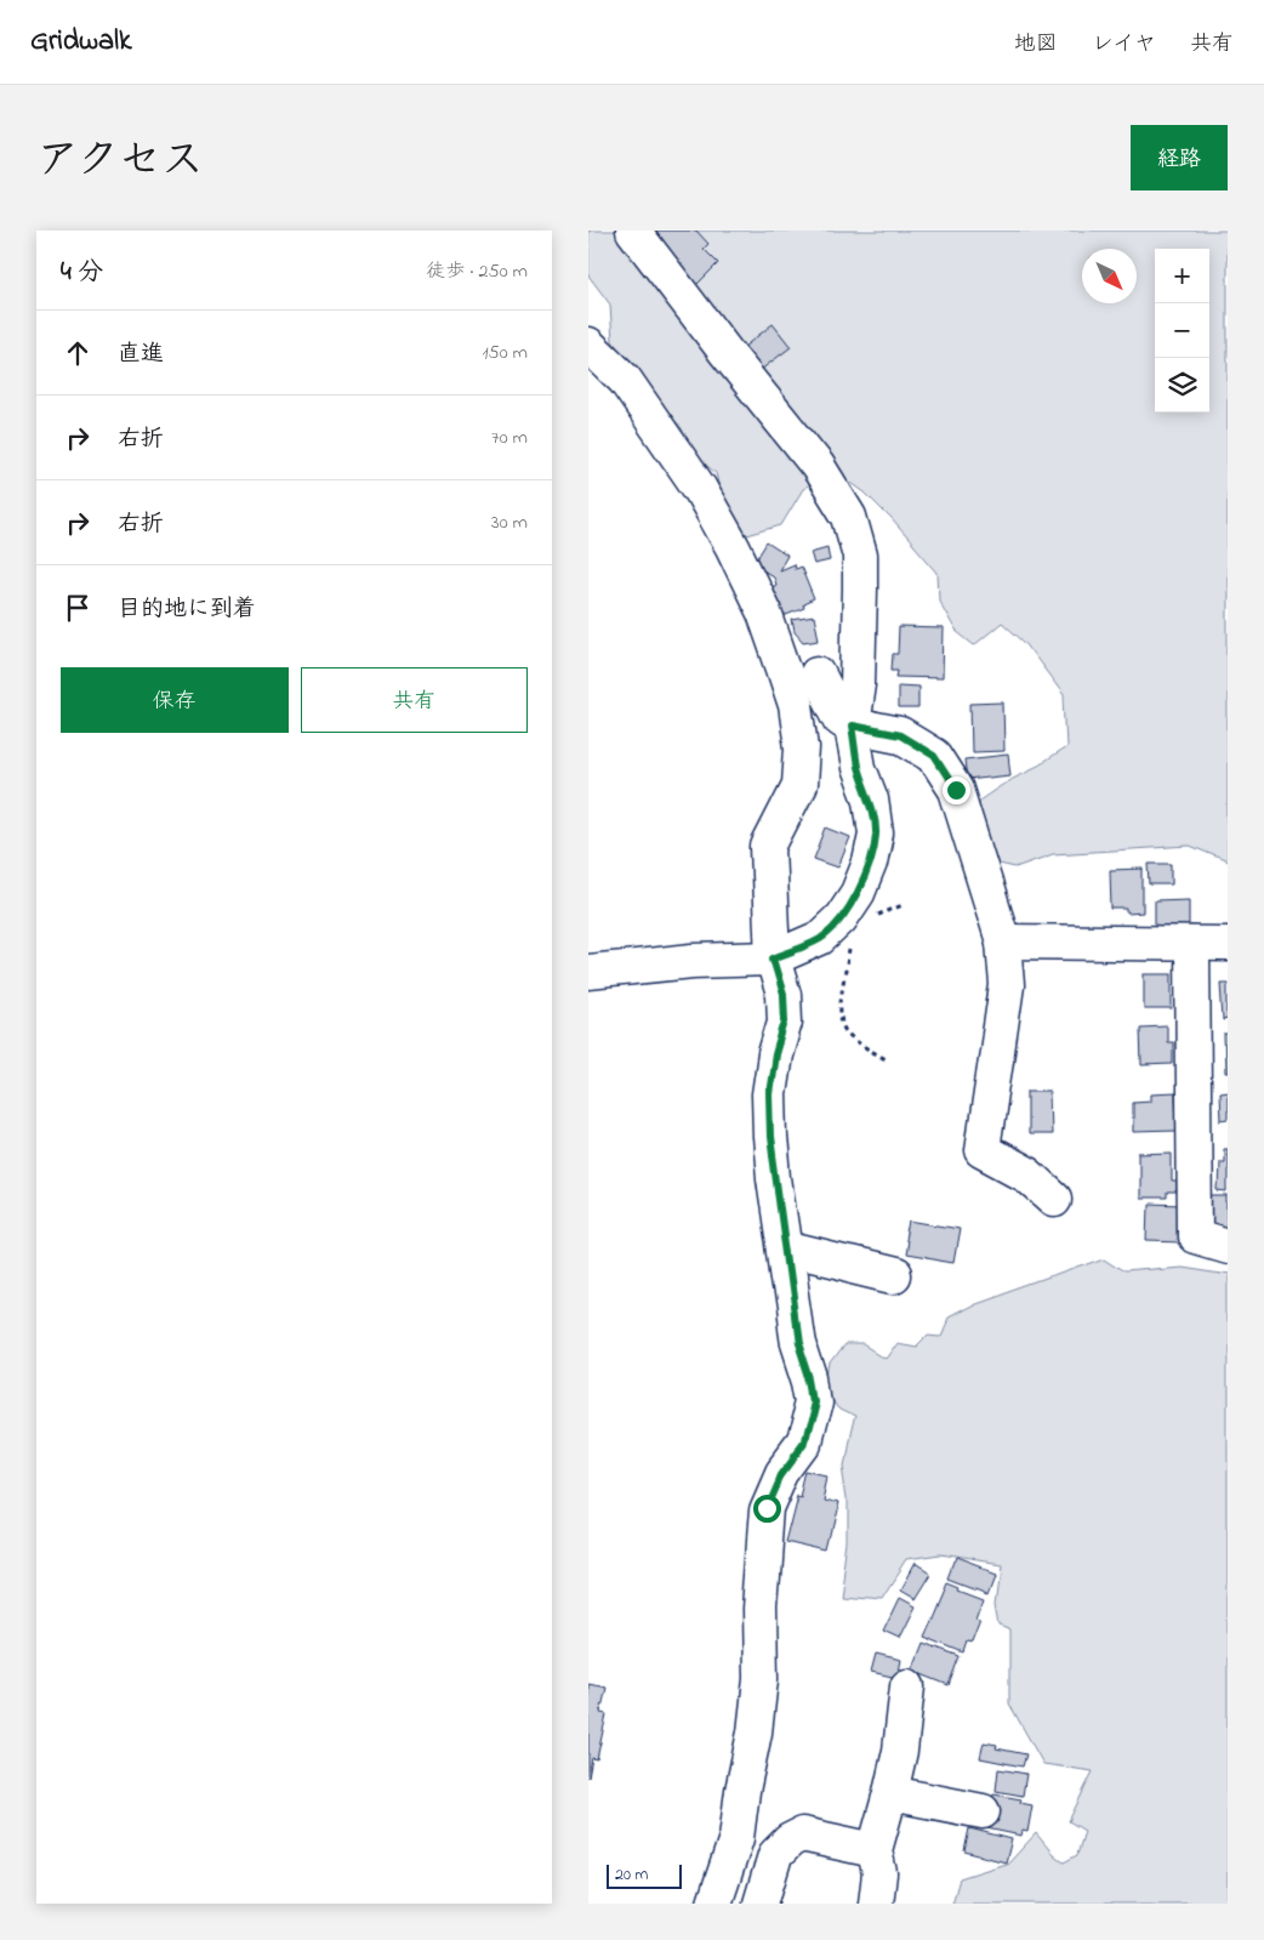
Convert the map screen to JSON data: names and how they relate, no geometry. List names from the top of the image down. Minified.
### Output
{"scale_bar":"20 m","north":"bottom right","page":{"header":"Gridwalk","nav":["地図","レイヤ","共有"],"title":"アクセス","buttons":["経路",["保存","共有"]],"heading":["4 分","徒歩 · 250 m"],"map_buttons":["+","−"],"list":[["直進","150 m"],["右折","70 m"],["右折","30 m"],"目的地に到着"],"scale":"20 m"}}
